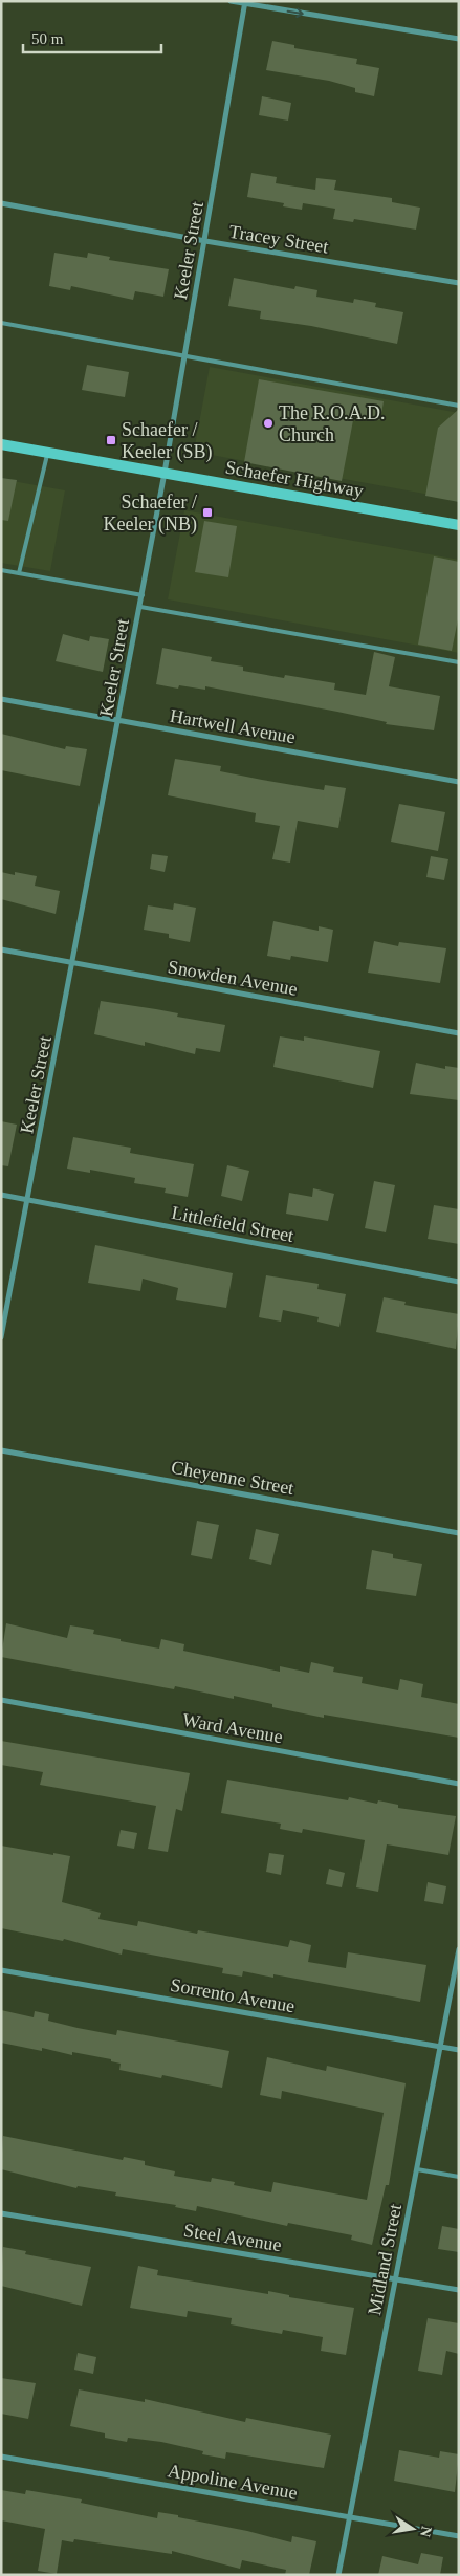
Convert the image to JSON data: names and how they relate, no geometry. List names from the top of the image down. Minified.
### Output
{"streets":{"street":["Tracey Street","Keeler Street","Schaefer Highway","Hartwell Avenue","Snowden Avenue","Littlefield Street","Cheyenne Street","Ward Avenue","Sorrento Avenue","Steel Avenue","Midland Street","Appoline Avenue"]},"crossings":[["Tracey Street","Keeler Street"],["Keeler Street","Schaefer Highway"],["Keeler Street","Hartwell Avenue"],["Keeler Street","Snowden Avenue"],["Keeler Street","Littlefield Street"],["Sorrento Avenue","Midland Street"],["Steel Avenue","Midland Street"],["Midland Street","Appoline Avenue"]],"places":{"other":["The R.O.A.D. Church"],"transit":["Schaefer / Keeler (SB)","Schaefer / Keeler (NB)"]},"scale_bar":"50 m","north":"right"}
